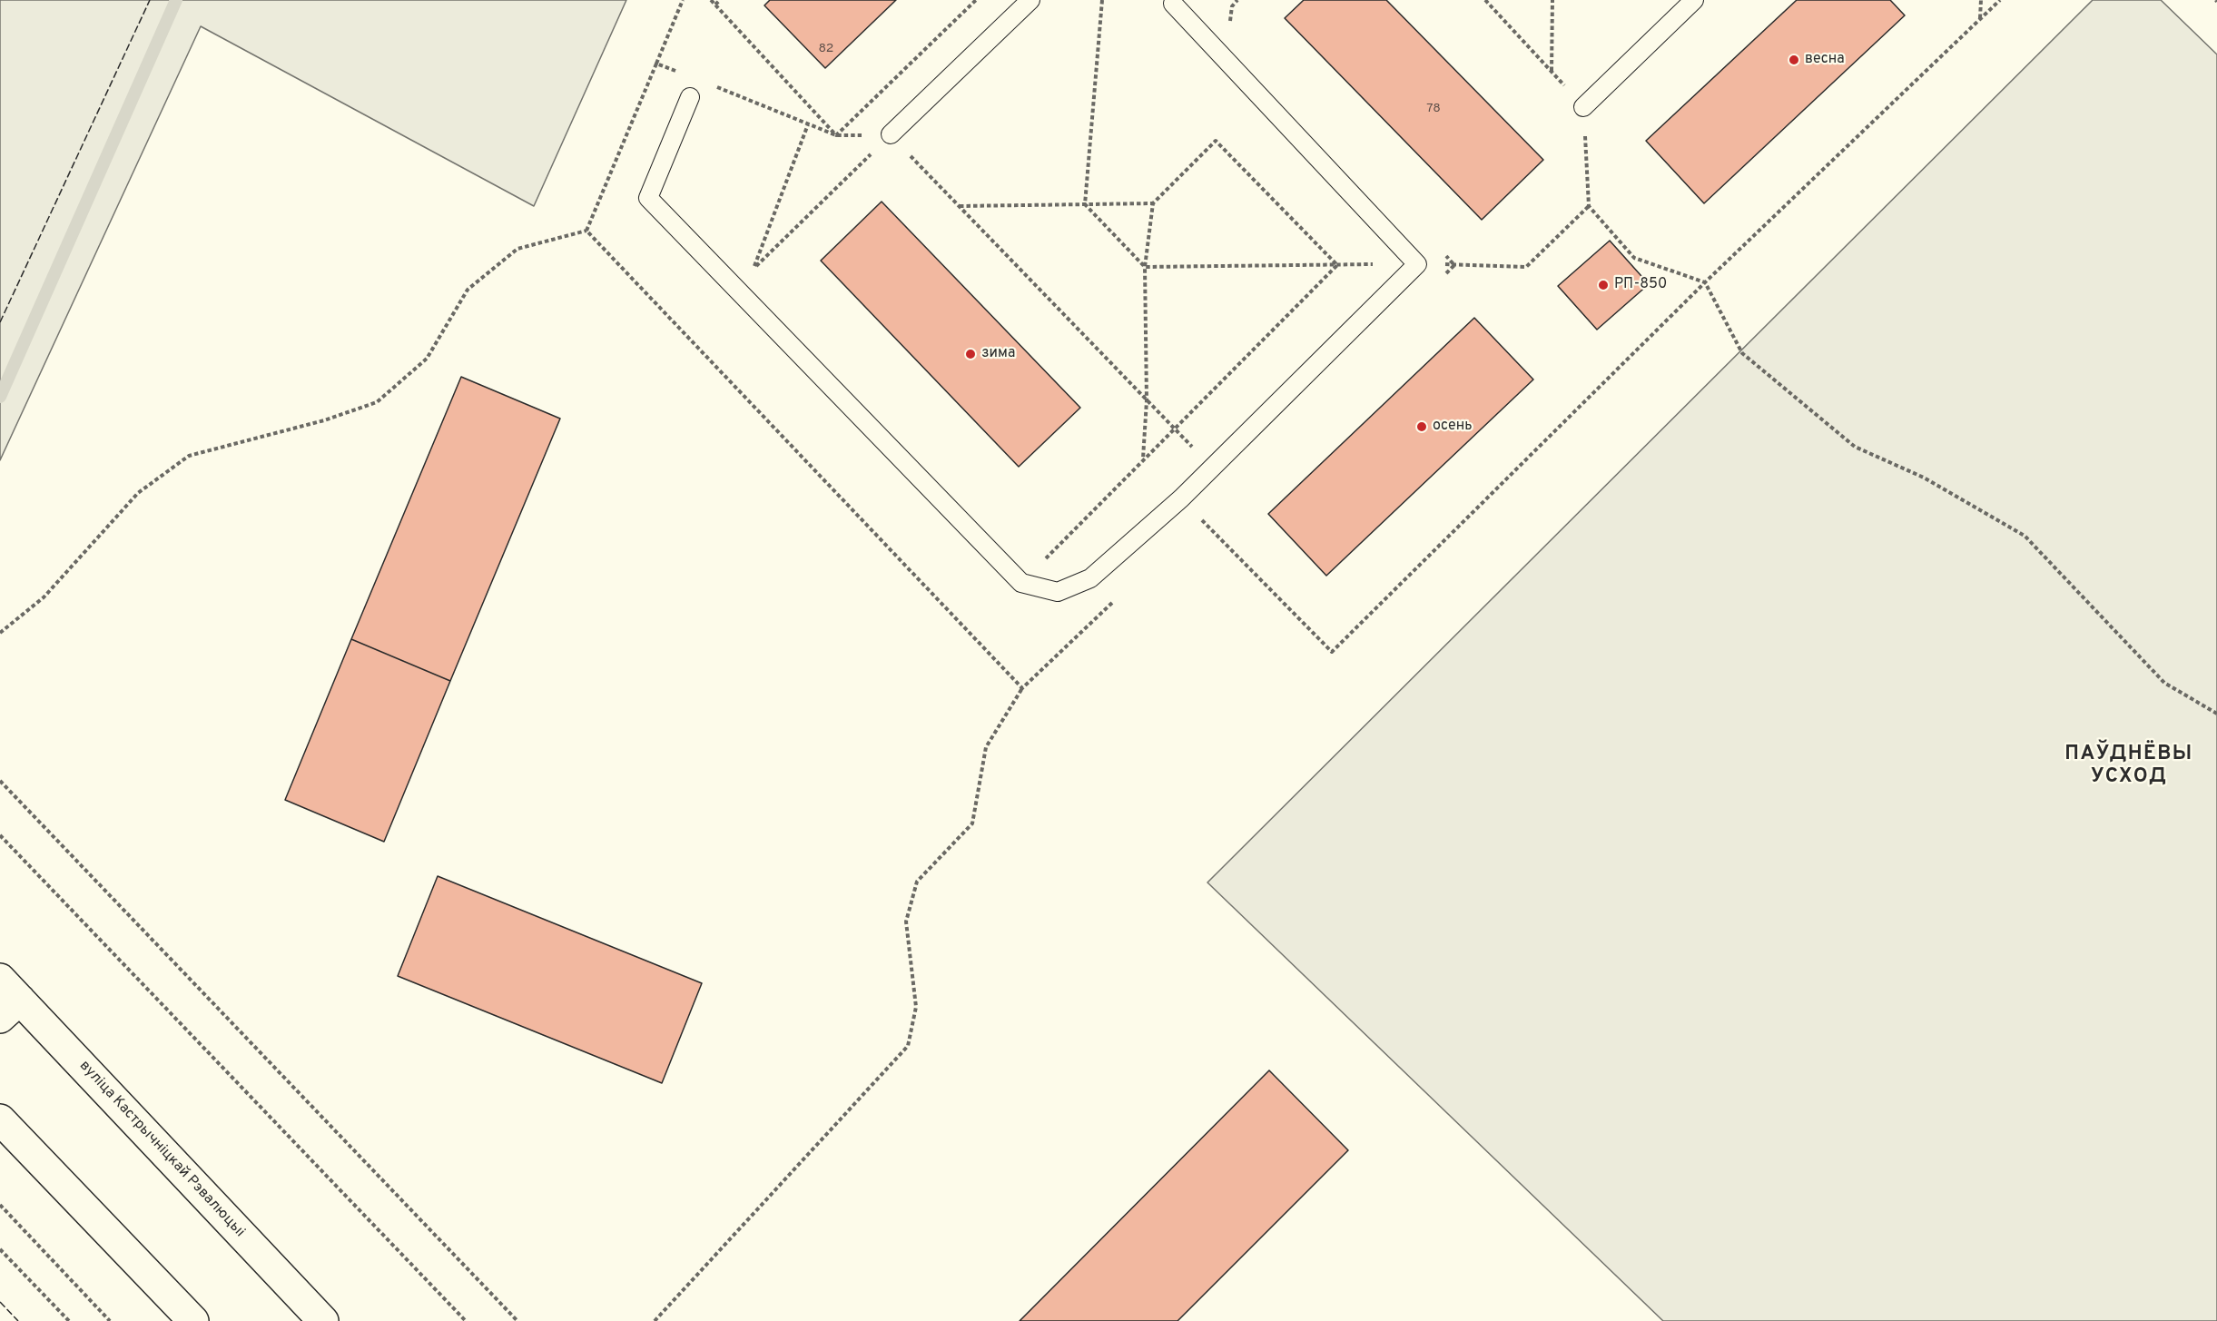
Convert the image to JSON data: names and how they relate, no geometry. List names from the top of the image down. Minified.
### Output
{"streets":{"highway":["вуліца Кастрычніцкай Рэвалюцыі"]},"districts":["ПАЎДНЁВЫ УСХОД"],"places":["весна","РП-850","зима","осень"],"house_numbers":["82","78"]}
